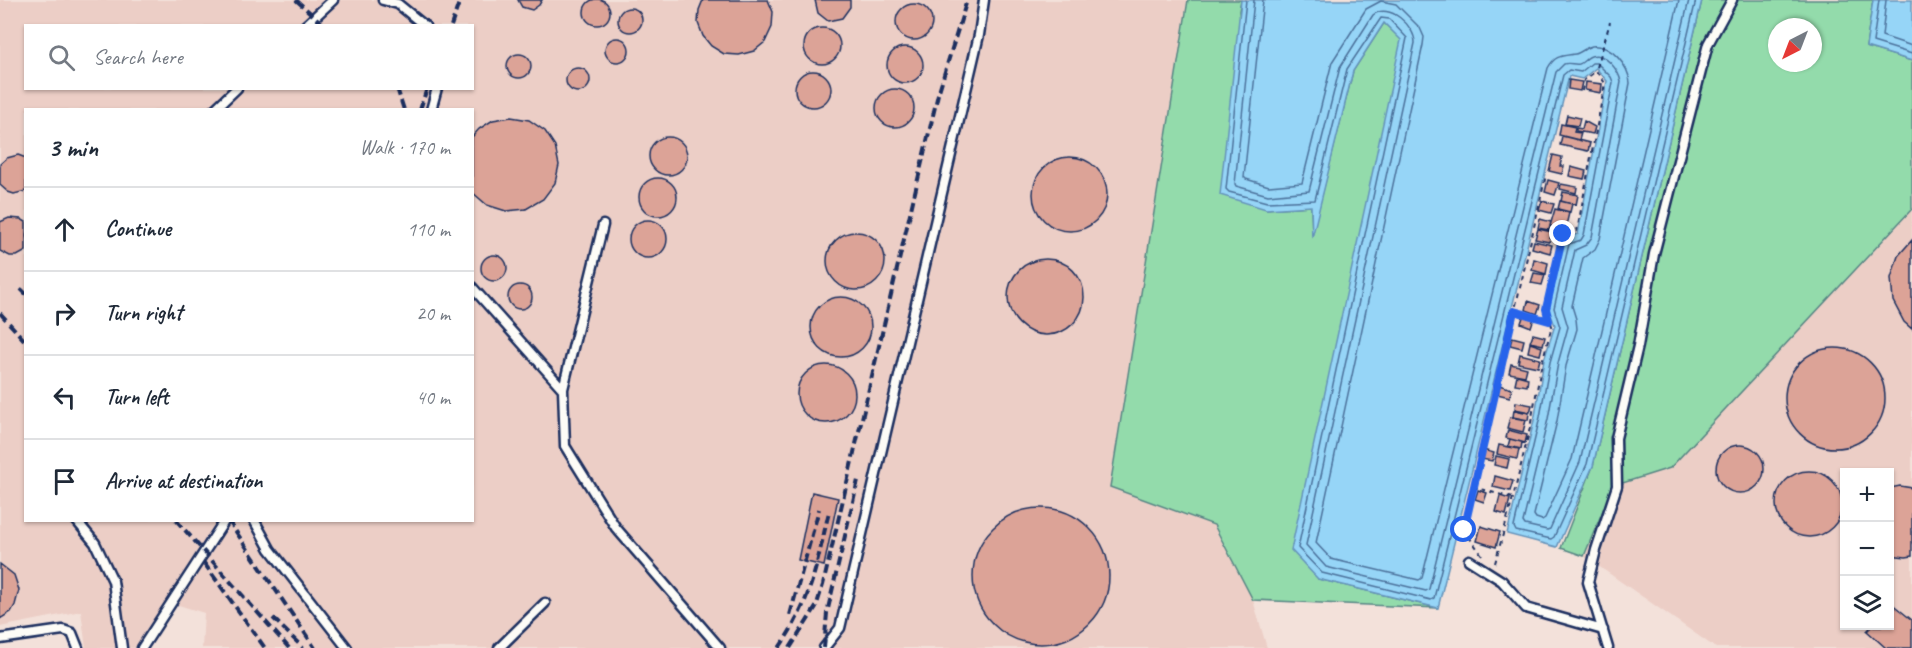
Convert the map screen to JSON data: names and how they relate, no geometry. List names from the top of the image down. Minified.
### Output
{"north":"bottom left","page":{"search":"Search here","heading":["3 min","Walk · 170 m"],"list":[["Continue","110 m"],["Turn right","20 m"],["Turn left","40 m"],"Arrive at destination"],"map_buttons":["+","−"]}}
